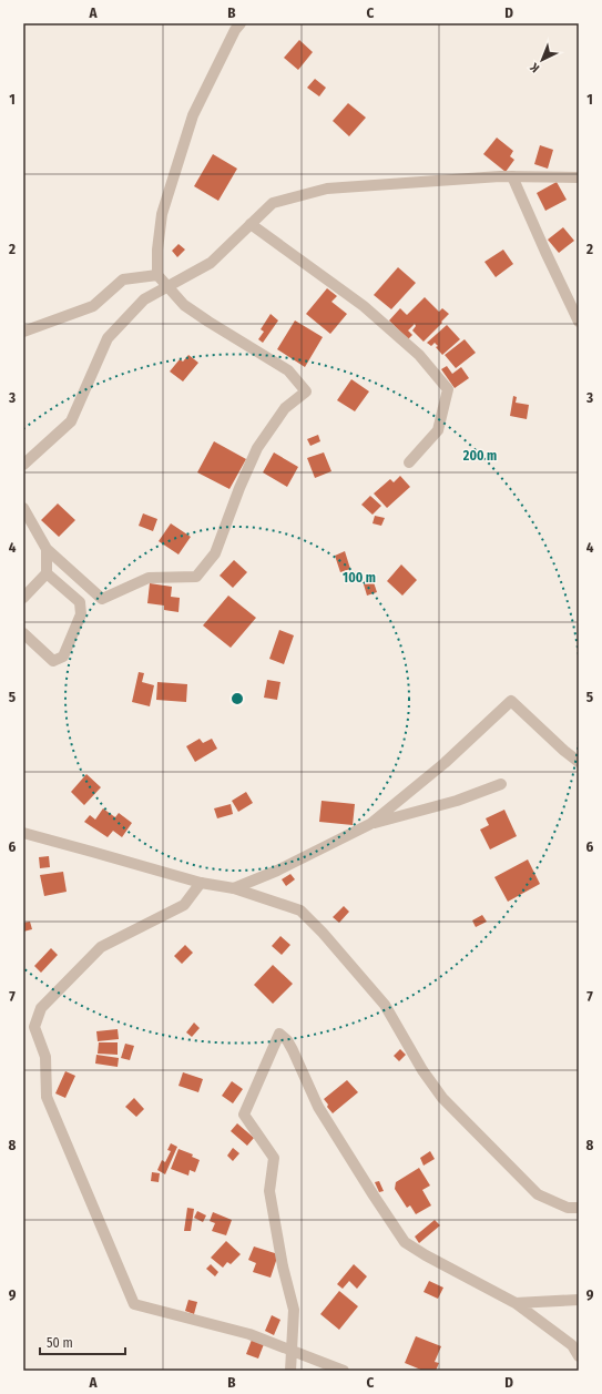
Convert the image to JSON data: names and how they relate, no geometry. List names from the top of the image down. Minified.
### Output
{"scale_bar":"50 m","north":"bottom left","grid":{"columns":["A","B","C","D"],"rows":["1","2","3","4","5","6","7","8","9"]},"rings":["200 m","100 m"]}
